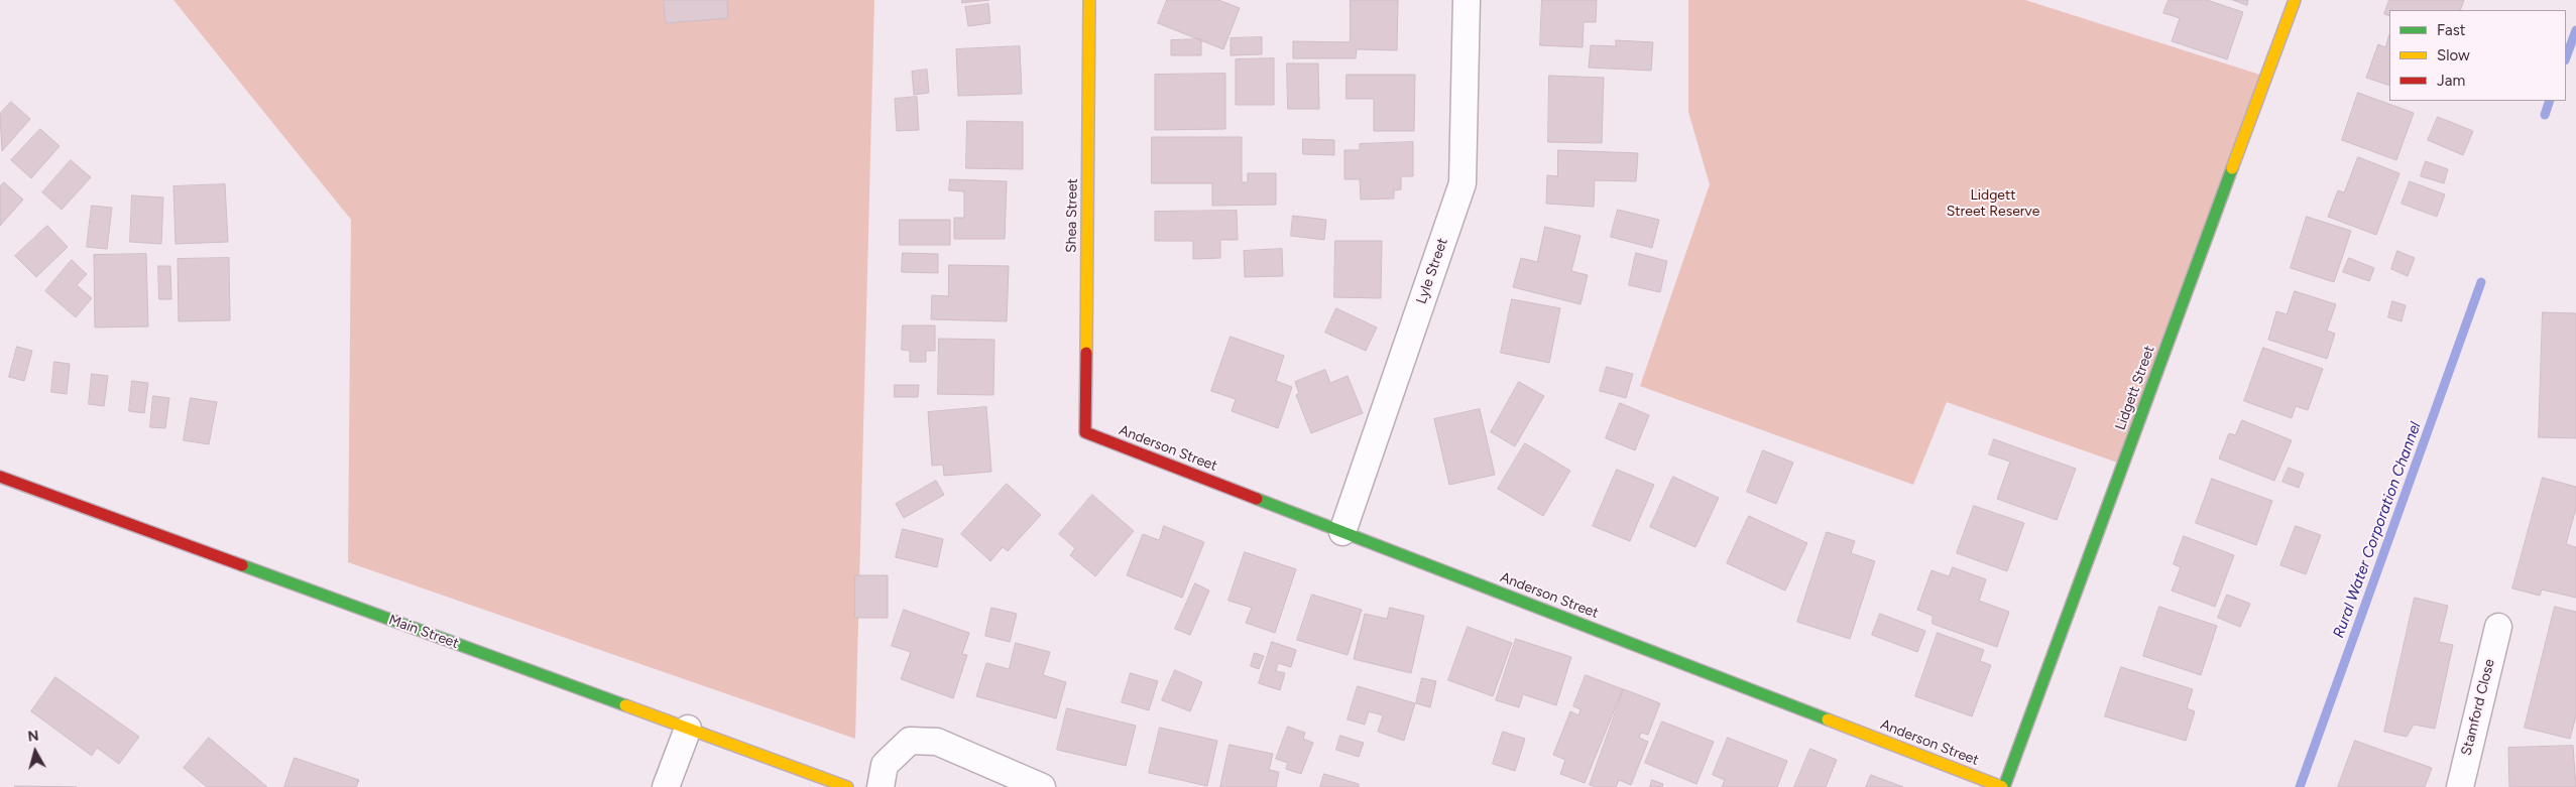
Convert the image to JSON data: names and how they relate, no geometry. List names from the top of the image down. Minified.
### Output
{"streets":{"street":["Shea Street","Lyle Street","Lidgett Street","Anderson Street","Main Street","Stamford Close"]},"crossings":[["Shea Street","Anderson Street"],["Lyle Street","Anderson Street"],["Lidgett Street","Anderson Street"]],"water":["Rural Water Corporation Channel"],"parks":["Lidgett Street Reserve"],"legend":["Fast","Slow","Jam"],"north":"top"}
